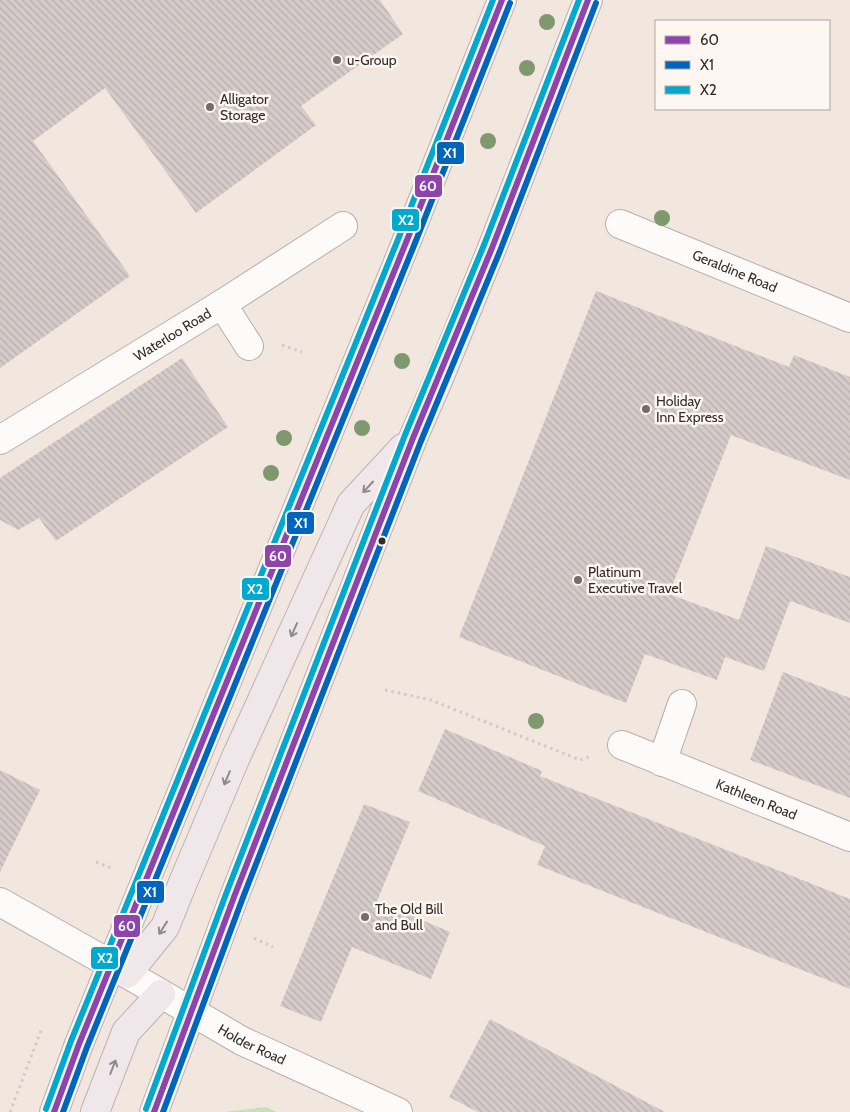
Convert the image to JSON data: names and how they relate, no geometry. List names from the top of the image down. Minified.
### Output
{"streets":{"street":["Geraldine Road","Waterloo Road","Kathleen Road","Holder Road"]},"places":["u-Group","Alligator Storage","Holiday Inn Express","Platinum Executive Travel","The Old Bill and Bull"],"lines":["transit line 60","transit line X2","transit line X1"],"legend":["60","X1","X2"]}
